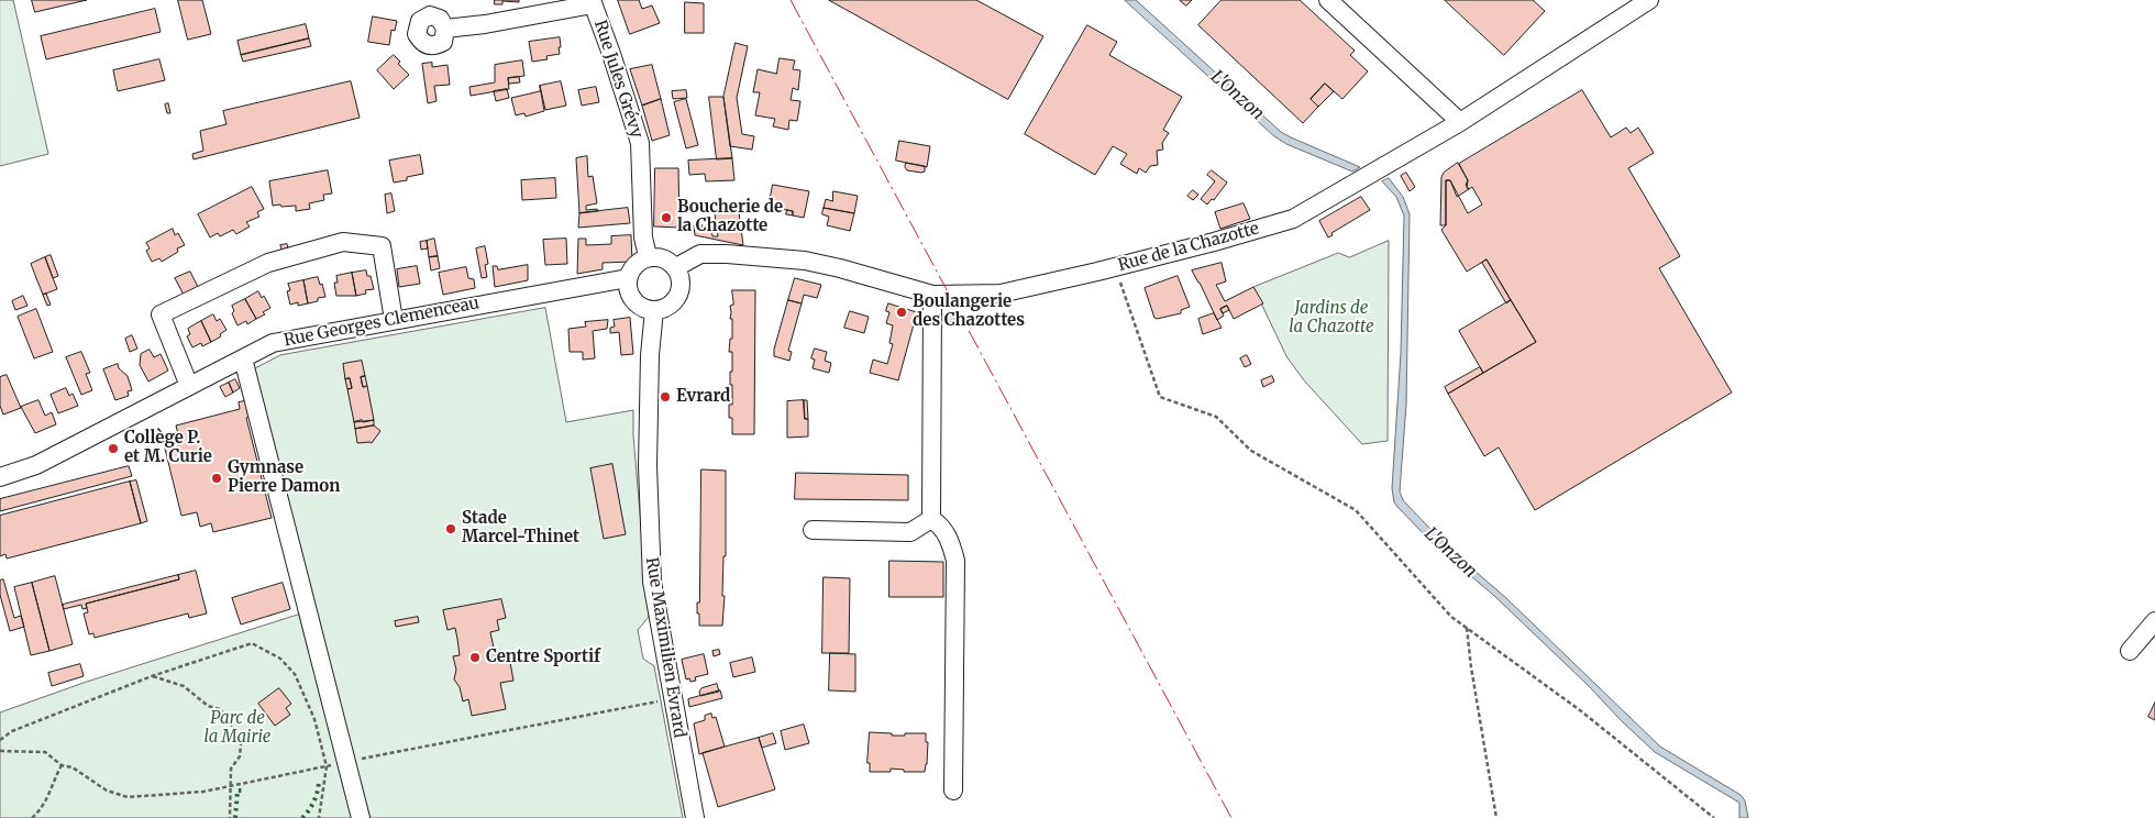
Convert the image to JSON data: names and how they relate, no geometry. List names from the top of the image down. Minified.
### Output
{"streets":{"street":["Rue Jules Grévy","Rue de la Chazotte","Rue Georges Clemenceau","Rue Maximilien Evrard"]},"crossings":[["Rue Jules Grévy","Rue de la Chazotte"],["Rue Jules Grévy","Rue Georges Clemenceau"],["Rue Jules Grévy","Rue Maximilien Evrard"],["Rue de la Chazotte","Rue Georges Clemenceau"],["Rue de la Chazotte","Rue Maximilien Evrard"],["Rue Georges Clemenceau","Rue Maximilien Evrard"]],"water":["L'Onzon"],"parks":["Jardins de la Chazotte","Parc de la Mairie"],"places":["Boucherie de la Chazotte","Boulangerie des Chazottes","Evrard","Collège P. et M. Curie","Gymnase Pierre Damon","Stade Marcel-Thinet","Centre Sportif"]}
